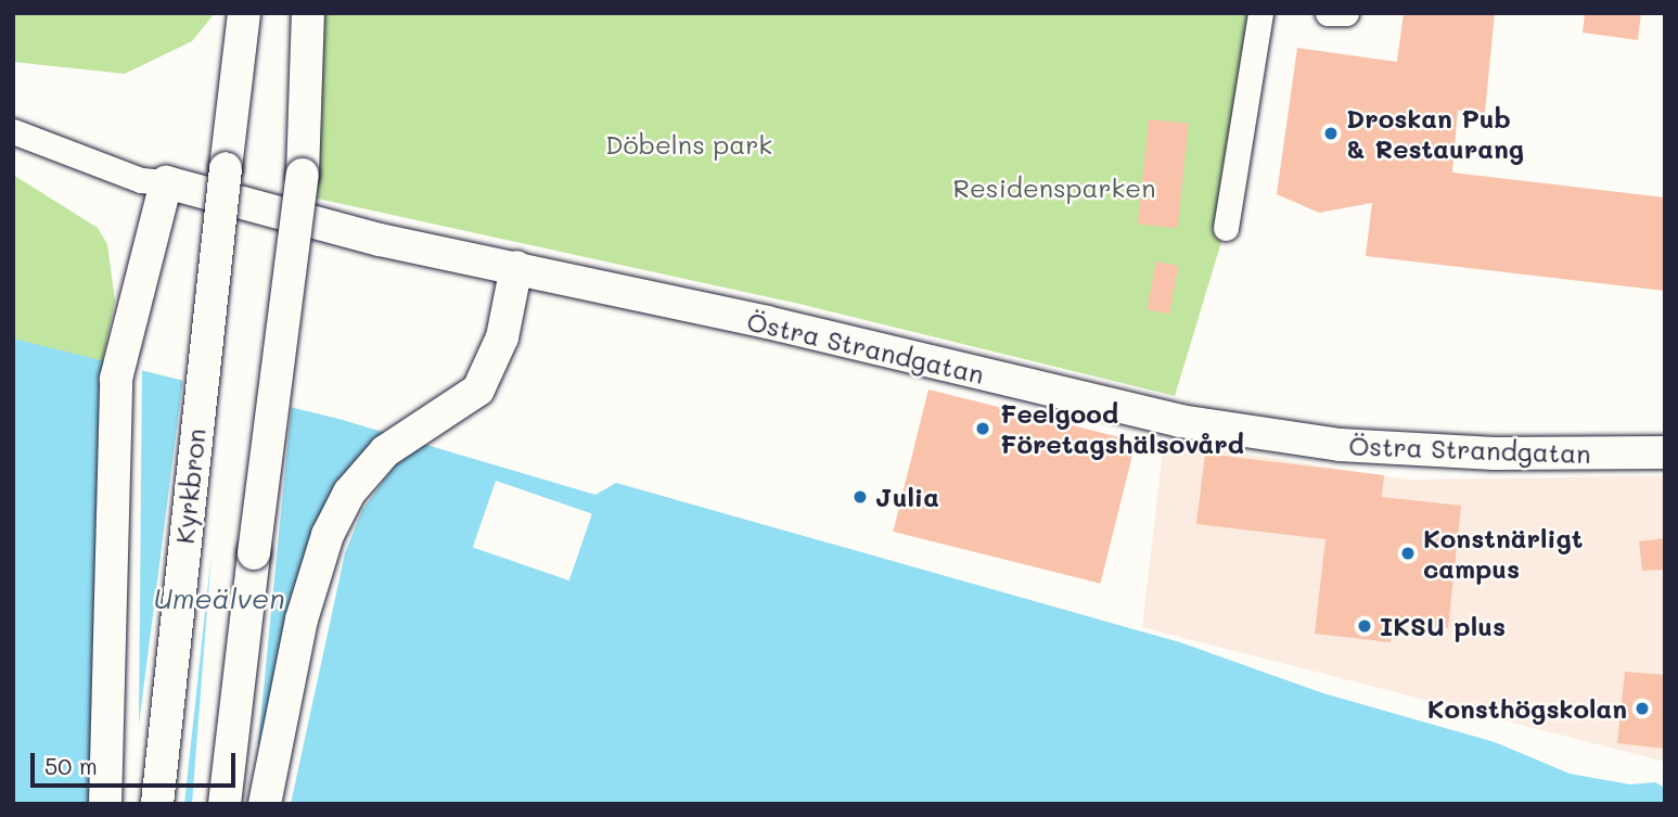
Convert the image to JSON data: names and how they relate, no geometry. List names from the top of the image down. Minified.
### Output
{"streets":{"street":["Östra Strandgatan","Kyrkbron"]},"water":["Umeälven"],"parks":["Döbelns park","Residensparken"],"places":["Droskan Pub & Restaurang","Feelgood Företagshälsovård","Julia","Konstnärligt campus","IKSU plus","Konsthögskolan"],"scale_bar":"50 m"}
